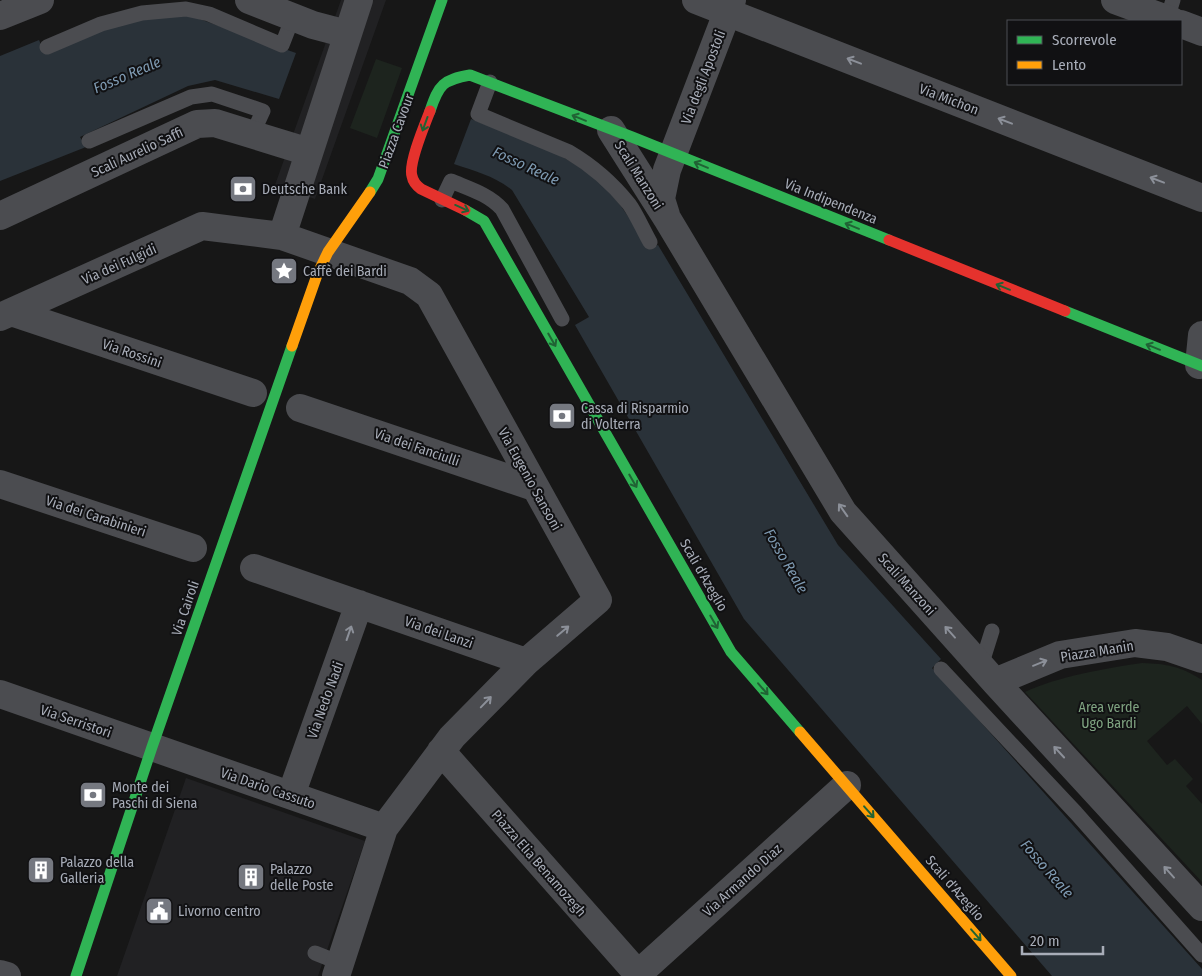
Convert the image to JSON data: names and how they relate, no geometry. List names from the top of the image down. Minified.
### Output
{"streets":{"street":["Via degli Apostoli","Via Michon","Piazza Cavour","Scali Aurelio Saffi","Scali Manzoni","Via Indipendenza","Via dei Fulgidi","Via Rossini","Via dei Fanciulli","Via Eugenio Sansoni","Via dei Carabinieri","Scali d'Azeglio","Via Cairoli","Via dei Lanzi","Piazza Manin","Via Nedo Nadi","Via Serristori","Via Dario Cassuto","Piazza Elia Benamozegh","Via Armando Diaz"]},"crossings":[["Via degli Apostoli","Via Michon"],["Via degli Apostoli","Scali Manzoni"],["Via degli Apostoli","Via Indipendenza"],["Piazza Cavour","Via Indipendenza"],["Piazza Cavour","Via Eugenio Sansoni"],["Piazza Cavour","Scali d'Azeglio"],["Piazza Cavour","Via Cairoli"],["Scali Manzoni","Via Indipendenza"],["Scali Manzoni","Piazza Manin"],["Via dei Fulgidi","Via Rossini"],["Via dei Fanciulli","Via Eugenio Sansoni"],["Via Eugenio Sansoni","Via Cairoli"],["Via Eugenio Sansoni","Via dei Lanzi"],["Scali d'Azeglio","Via Armando Diaz"],["Via Cairoli","Via Serristori"],["Via Cairoli","Via Dario Cassuto"],["Via dei Lanzi","Via Nedo Nadi"],["Via Nedo Nadi","Via Dario Cassuto"],["Via Serristori","Via Dario Cassuto"],["Piazza Elia Benamozegh","Via Armando Diaz"]],"one_way":["Via Michon","Scali Manzoni","Via Indipendenza","Scali d'Azeglio","Piazza Manin"],"water":["Fosso Reale"],"parks":["Area verde Ugo Bardi"],"places":{"bank":["Deutsche Bank","Cassa di Risparmio di Volterra","Monte dei Paschi di Siena"],"place":["Caffè dei Bardi"],"building":["Palazzo della Galleria","Palazzo delle Poste"],"public building":["Livorno centro"]},"legend":["Scorrevole","Lento"],"scale_bar":"20 m"}
